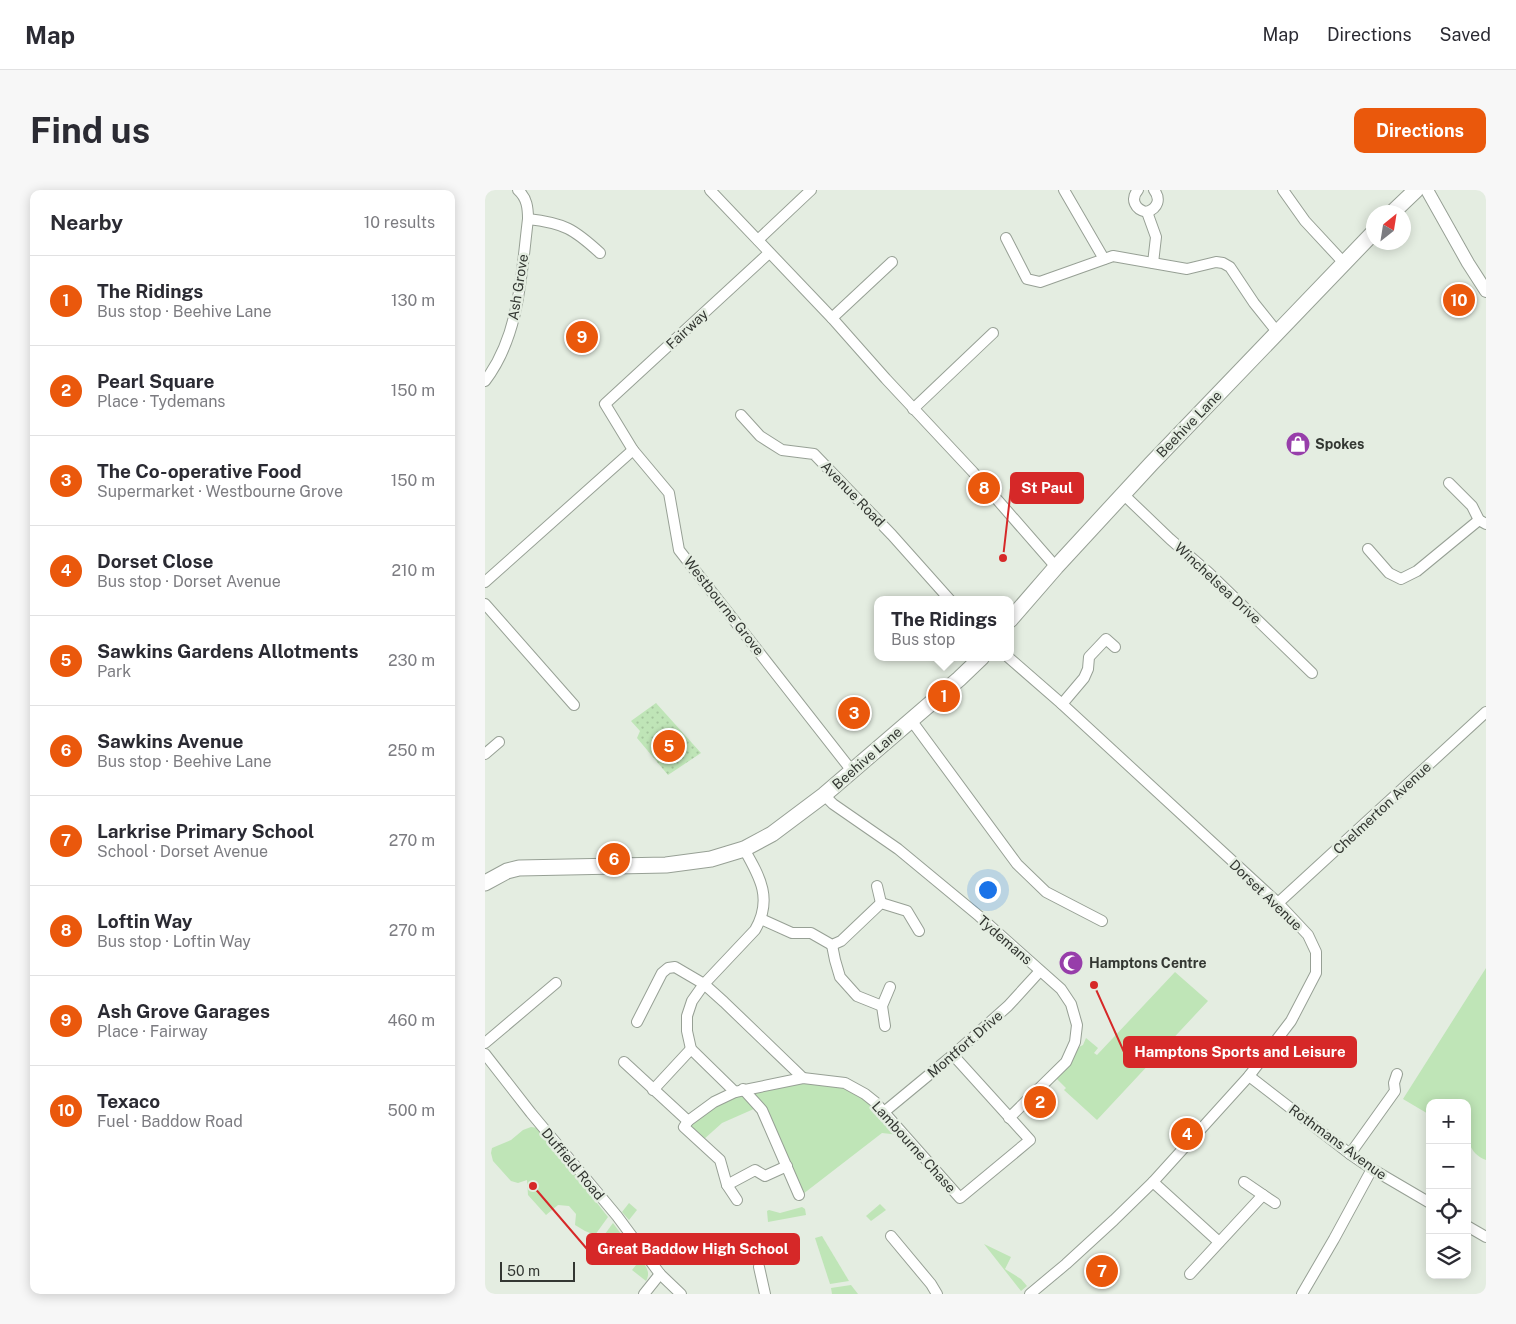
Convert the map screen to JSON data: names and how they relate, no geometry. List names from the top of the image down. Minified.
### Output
{"streets":{"main road":["Beehive Lane"],"street":["Ash Grove","Fairway","Avenue Road","Winchelsea Drive","Westbourne Grove","Chelmerton Avenue","Dorset Avenue","Tydemans","Montfort Drive","Rothmans Avenue","Lambourne Chase","Duffield Road"]},"crossings":[["Fairway","Westbourne Grove"],["Beehive Lane","Winchelsea Drive"],["Beehive Lane","Westbourne Grove"],["Beehive Lane","Tydemans"],["Chelmerton Avenue","Dorset Avenue"],["Dorset Avenue","Rothmans Avenue"],["Tydemans","Montfort Drive"],["Tydemans","Lambourne Chase"],["Montfort Drive","Lambourne Chase"]],"places":{"shop":["Spokes"],"other":["St Paul","Hamptons Sports and Leisure","Great Baddow High School"],"mosque":["Hamptons Centre"]},"scale_bar":"50 m","north":"top right","page":{"header":"Map","nav":["Map","Directions","Saved"],"buttons":"Directions","title":"Find us","heading":["Nearby","10 results"],"list":[{"mark":"1","name":"The Ridings","note":"Bus stop · Beehive Lane","value":"130 m"},{"mark":"2","name":"Pearl Square","note":"Place · Tydemans","value":"150 m"},{"mark":"3","name":"The Co-operative Food","note":"Supermarket · Westbourne Grove","value":"150 m"},{"mark":"4","name":"Dorset Close","note":"Bus stop · Dorset Avenue","value":"210 m"},{"mark":"5","name":"Sawkins Gardens Allotments","note":"Park","value":"230 m"},{"mark":"6","name":"Sawkins Avenue","note":"Bus stop · Beehive Lane","value":"250 m"},{"mark":"7","name":"Larkrise Primary School","note":"School · Dorset Avenue","value":"270 m"},{"mark":"8","name":"Loftin Way","note":"Bus stop · Loftin Way","value":"270 m"},{"mark":"9","name":"Ash Grove Garages","note":"Place · Fairway","value":"460 m"},{"mark":"10","name":"Texaco","note":"Fuel · Baddow Road","value":"500 m"}],"pins":["10","9","8","1","3","5","6","2","4","7"],"popup":["The Ridings","Bus stop"],"map_buttons":["+","−"],"scale":"50 m"}}
